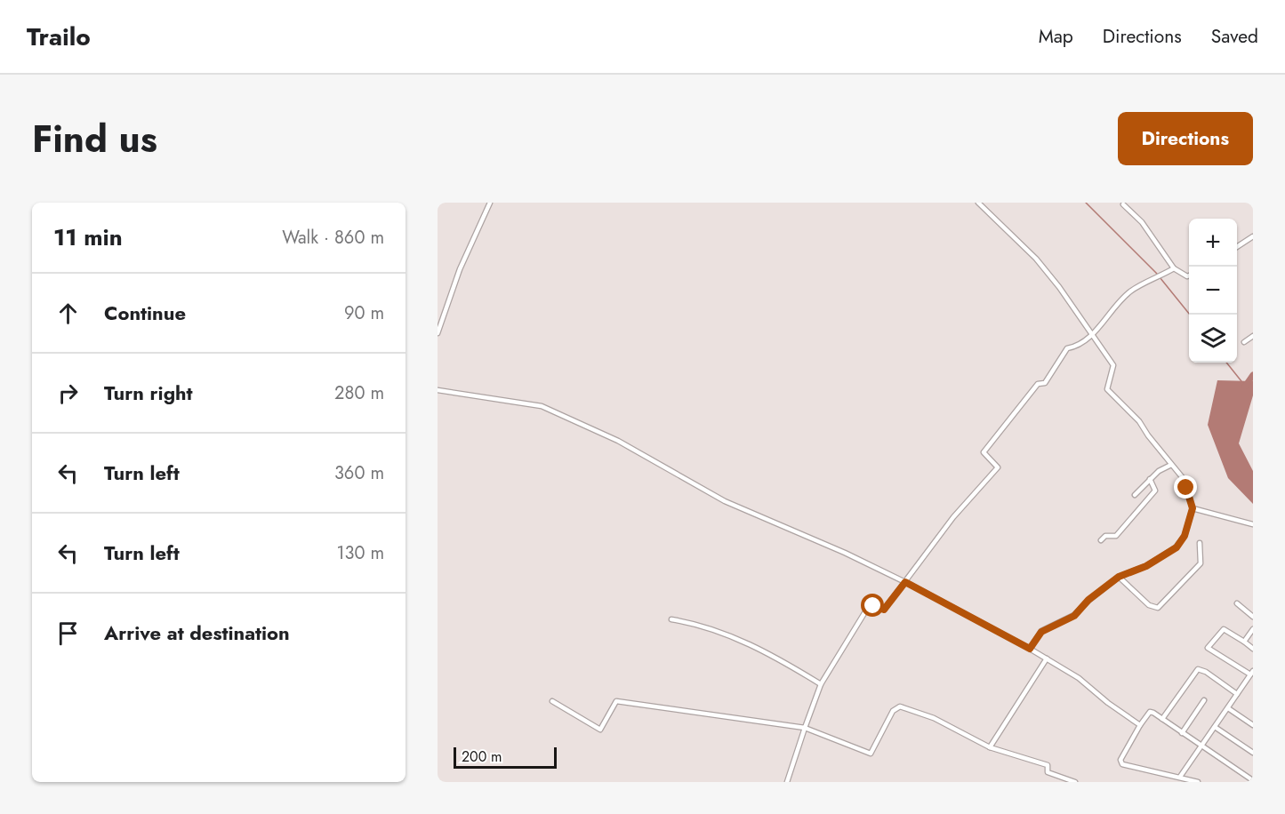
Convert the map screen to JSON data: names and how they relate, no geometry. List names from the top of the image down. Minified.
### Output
{"scale_bar":"200 m","page":{"header":"Trailo","nav":["Map","Directions","Saved"],"title":"Find us","buttons":"Directions","heading":["11 min","Walk · 860 m"],"map_buttons":["+","−"],"list":[["Continue","90 m"],["Turn right","280 m"],["Turn left","360 m"],["Turn left","130 m"],"Arrive at destination"],"scale":"200 m"}}
